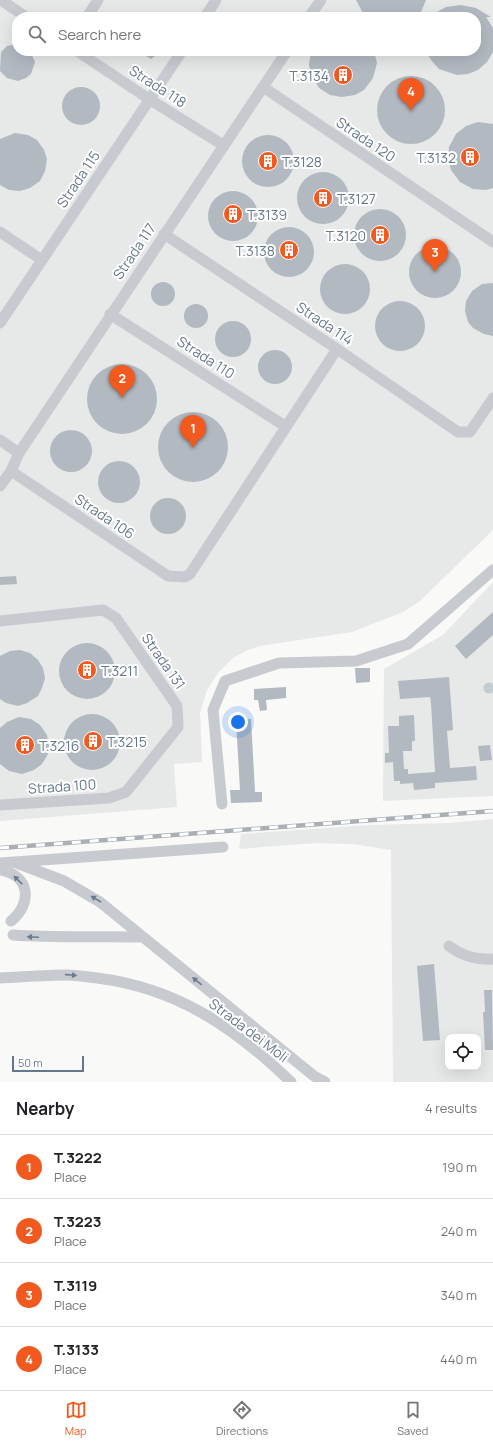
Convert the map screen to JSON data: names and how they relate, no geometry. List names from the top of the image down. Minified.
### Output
{"streets":{"street":["Strada 118","Strada 120","Strada 115","Strada 117","Strada 114","Strada 110","Strada 106","Strada 131","Strada 100","Strada dei Moli"]},"crossings":[["Strada 118","Strada 115"],["Strada 118","Strada 117"],["Strada 120","Strada 117"],["Strada 117","Strada 114"],["Strada 117","Strada 110"],["Strada 117","Strada 106"],["Strada 110","Strada 106"],["Strada 131","Strada 100"]],"places":{"building":["T.3134","T.3132","T.3128","T.3127","T.3139","T.3120","T.3138","T.3211","T.3215","T.3216"]},"scale_bar":"50 m","page":{"search":"Search here","pins":["4","3","2","1"],"scale":"50 m","heading":["Nearby","4 results"],"list":[{"mark":"1","name":"T.3222","note":"Place","value":"190 m"},{"mark":"2","name":"T.3223","note":"Place","value":"240 m"},{"mark":"3","name":"T.3119","note":"Place","value":"340 m"},{"mark":"4","name":"T.3133","note":"Place","value":"440 m"}],"nav":["Map","Directions","Saved"]}}
